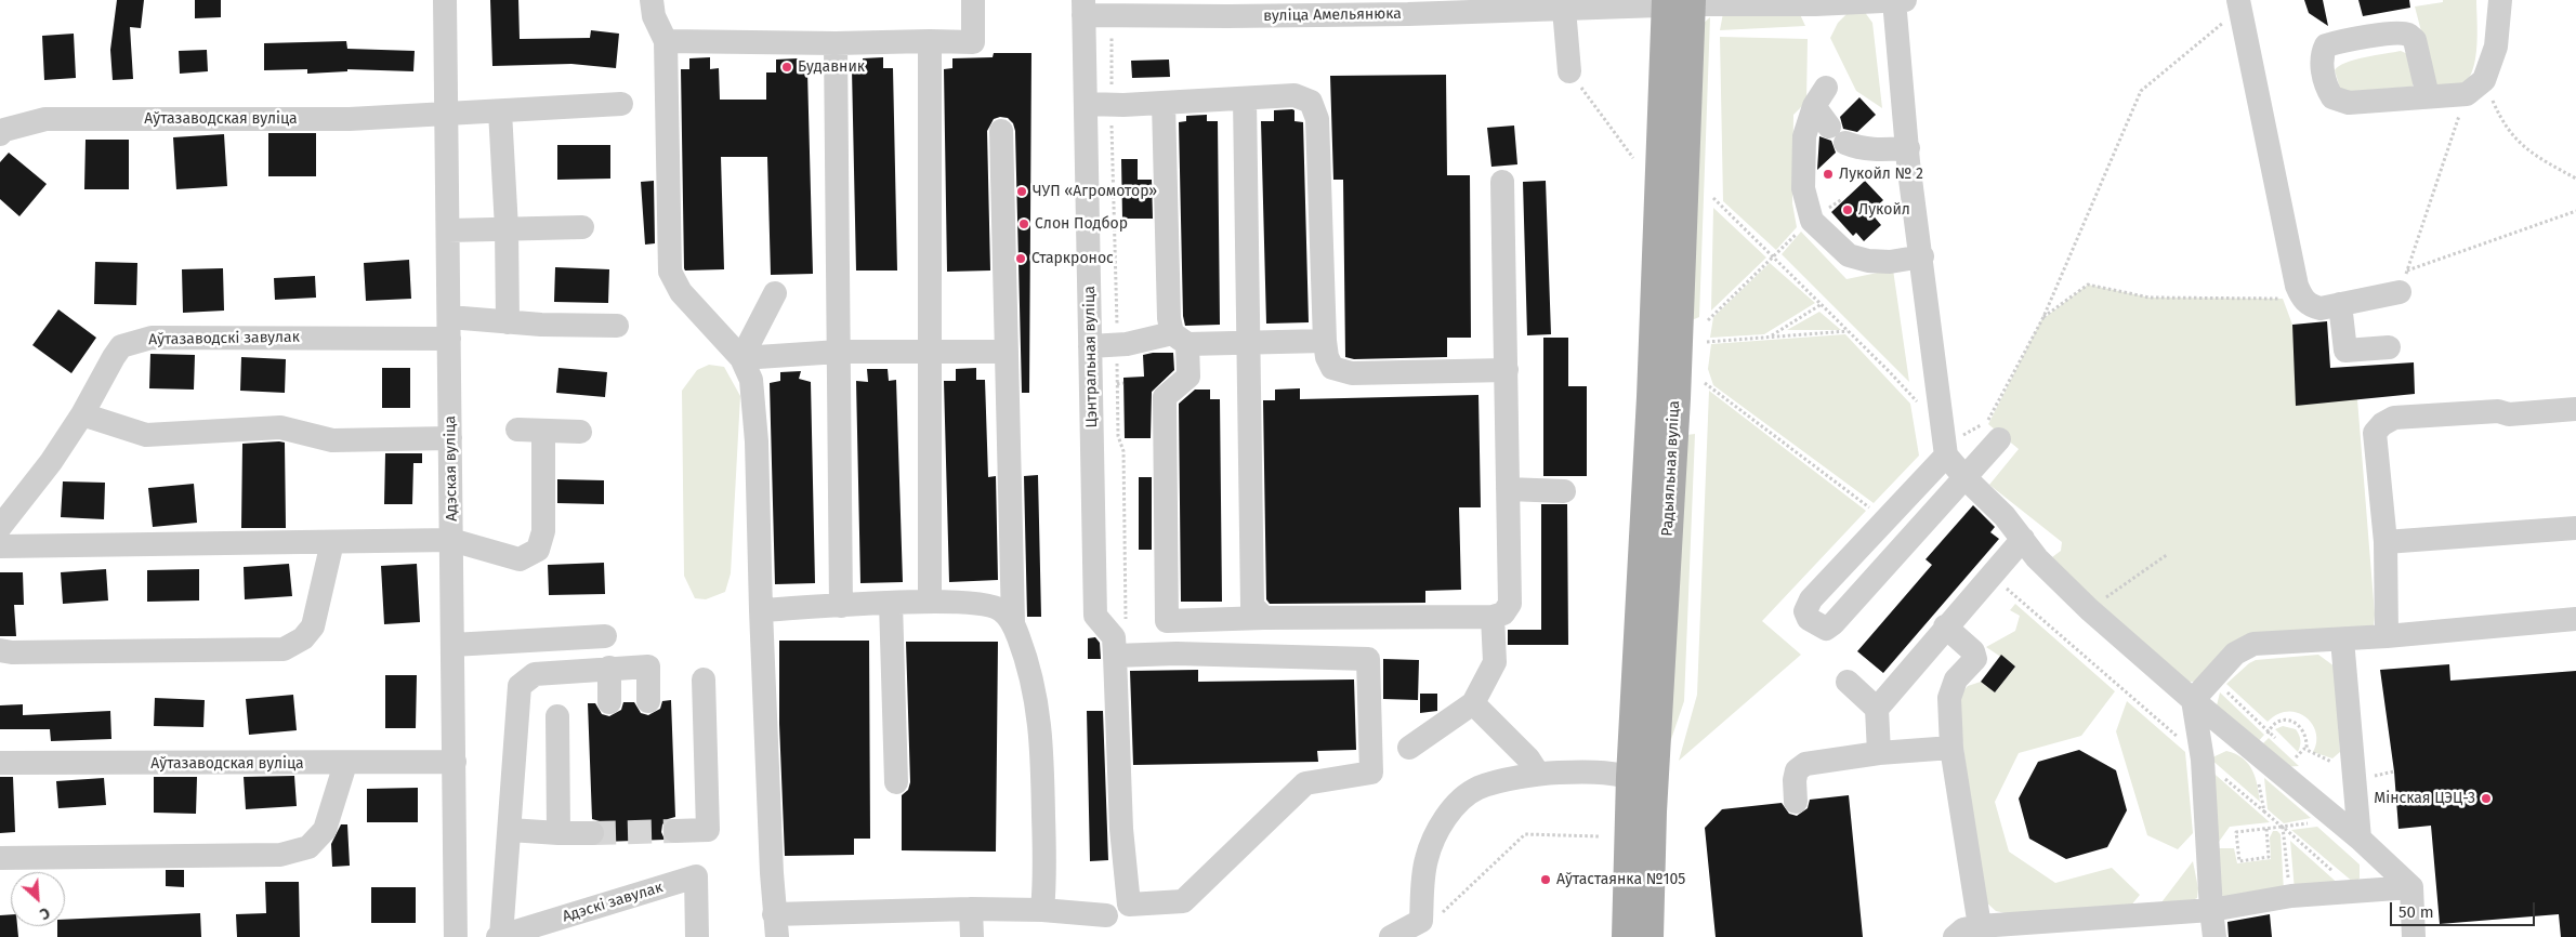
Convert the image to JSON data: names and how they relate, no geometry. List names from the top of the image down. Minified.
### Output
{"streets":{"main road":["Радыяльная вуліца"],"street":["вуліца Амельянюка","Аўтазаводская вуліца","Аўтазаводскі завулак","Цэнтральная вуліца","Адэская вуліца","Адэскі завулак"]},"crossings":[["вуліца Амельянюка","Цэнтральная вуліца"],["вуліца Амельянюка","Радыяльная вуліца"],["Аўтазаводская вуліца","Адэская вуліца"],["Аўтазаводскі завулак","Адэская вуліца"]],"places":["Будавник","Лукойл № 2","ЧУП «Агромотор»","Лукойл","Слон Подбор","Старкронос","Мінская ЦЭЦ-3","Аўтастаянка №105"],"scale_bar":"50 m","north":"bottom right"}
